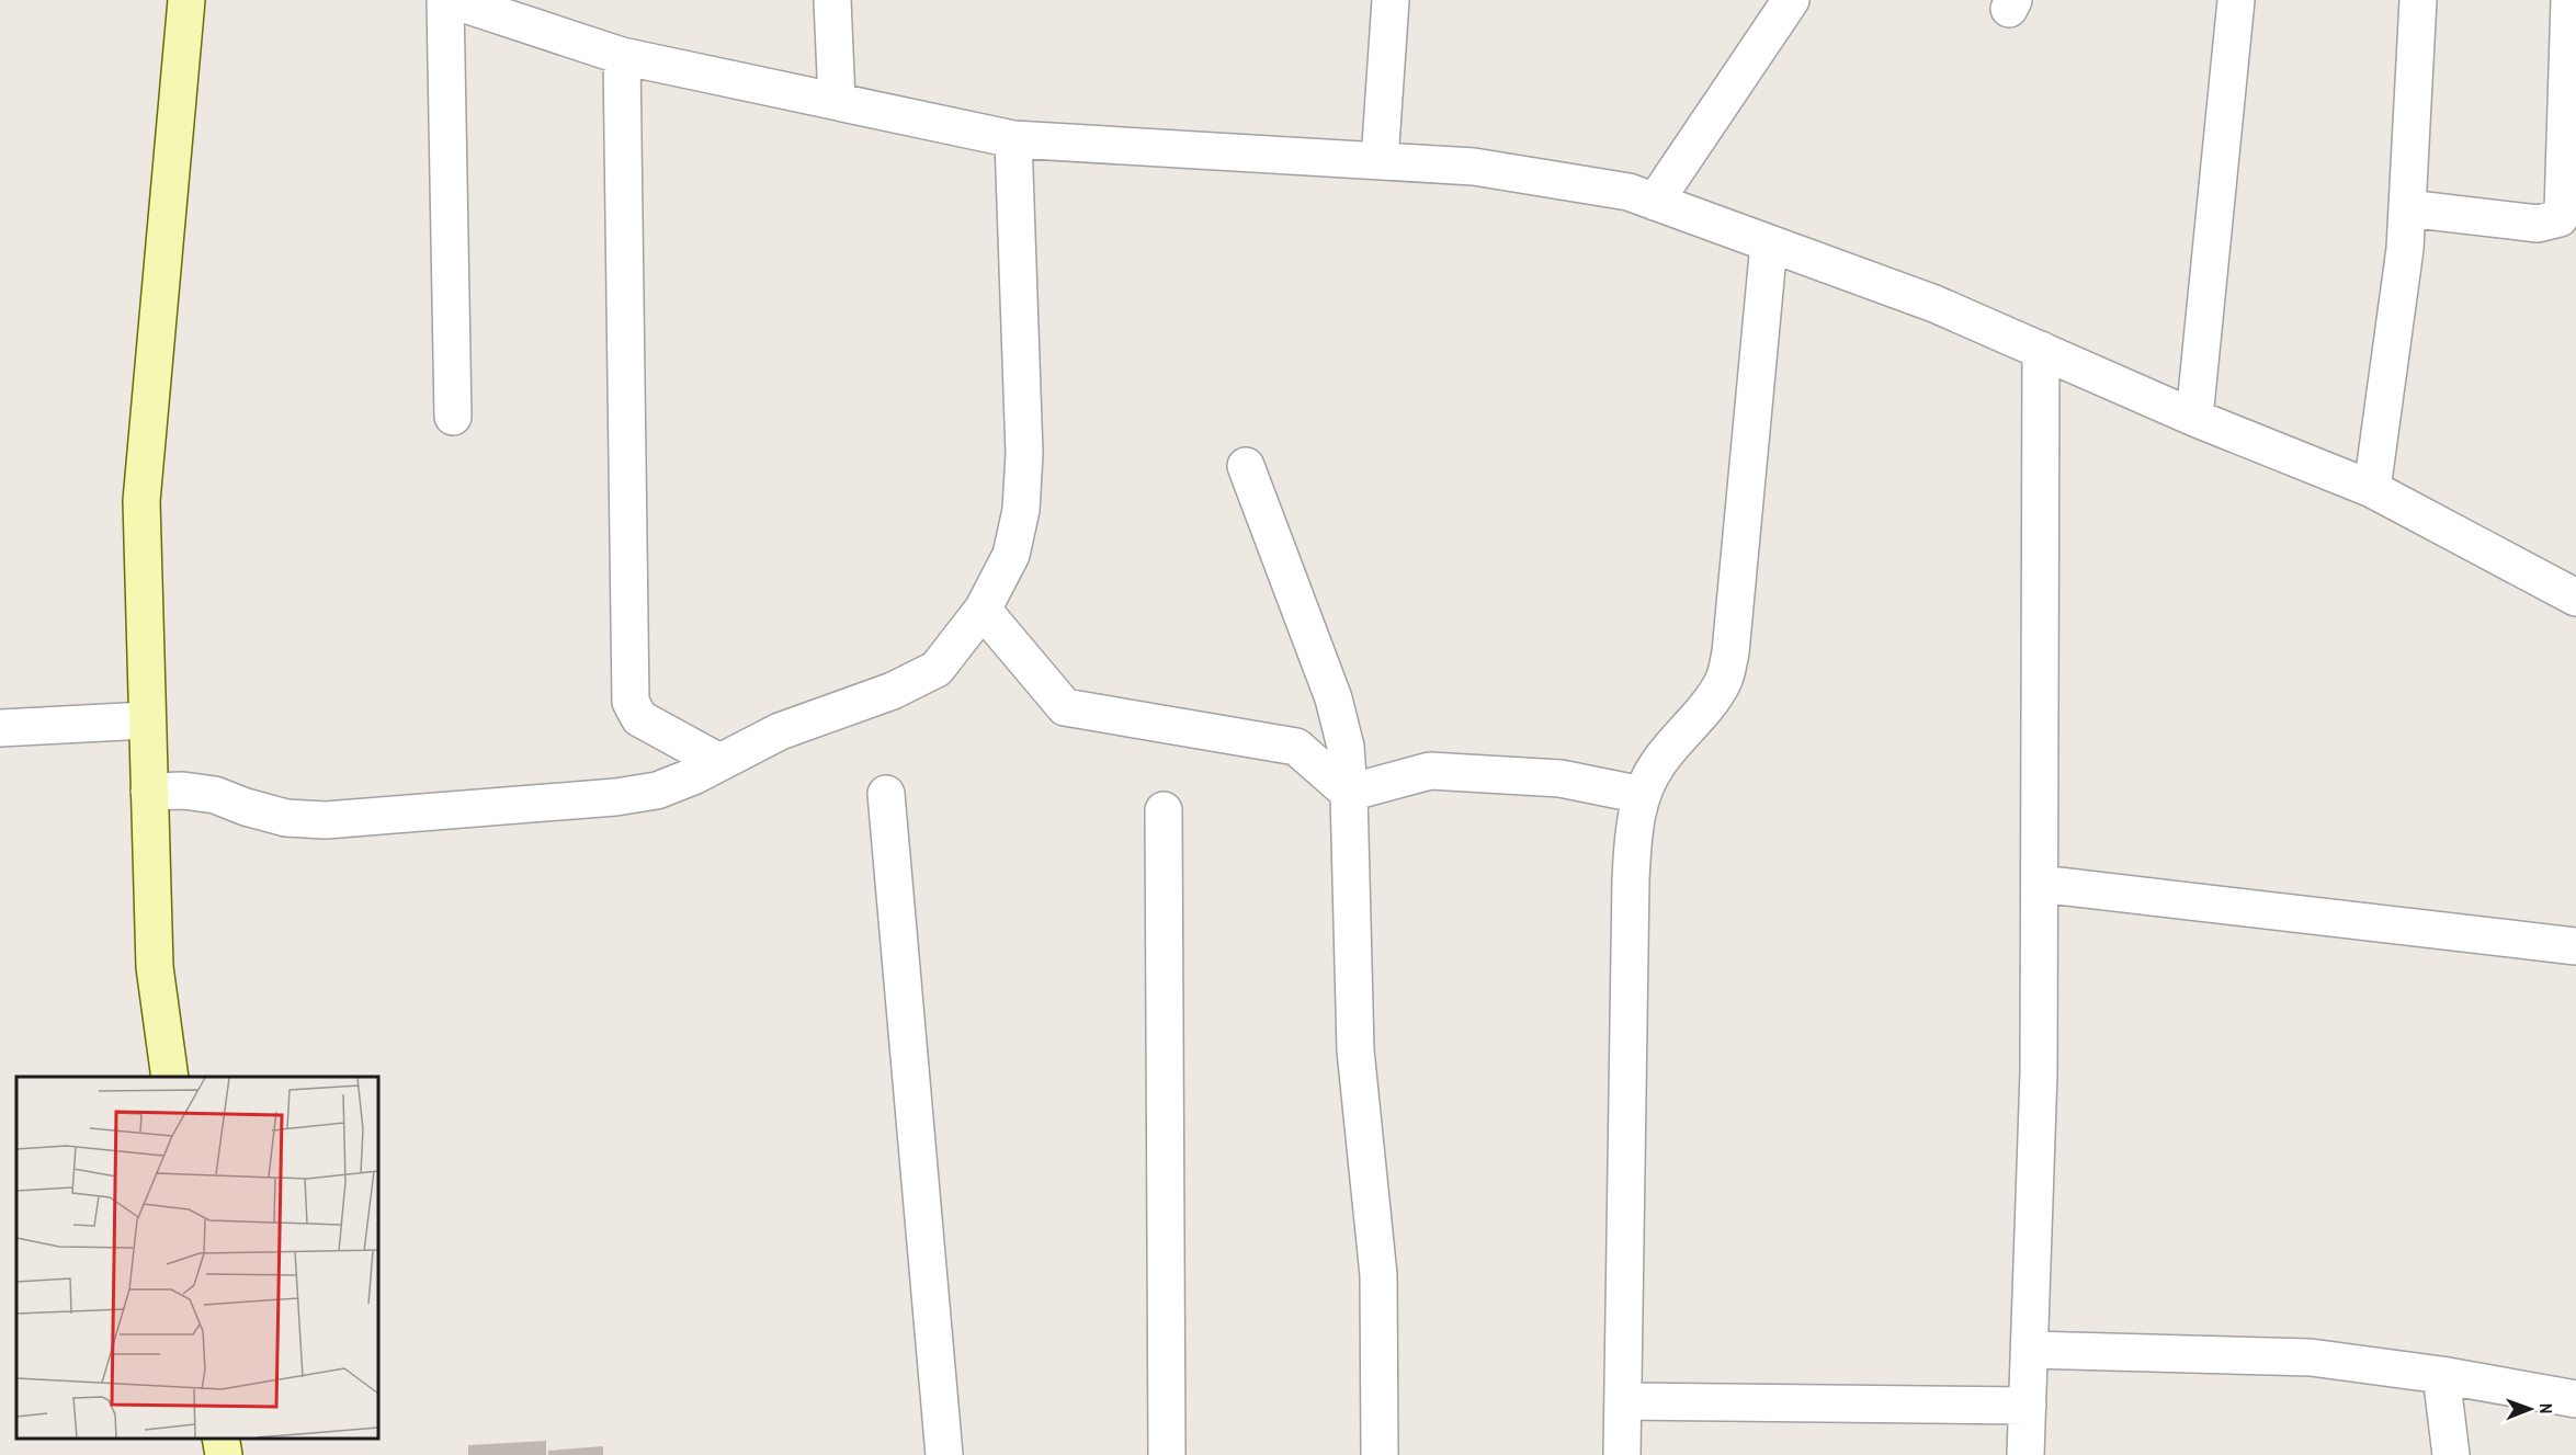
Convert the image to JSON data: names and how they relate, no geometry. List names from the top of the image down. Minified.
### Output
{"north":"right"}
